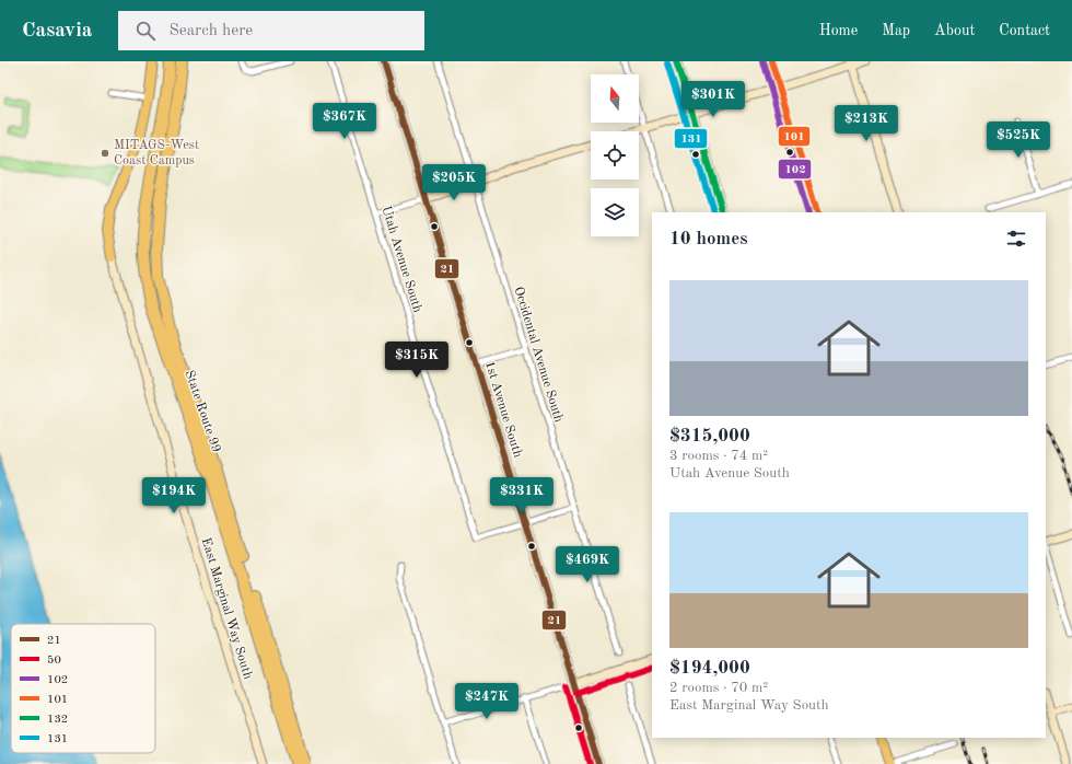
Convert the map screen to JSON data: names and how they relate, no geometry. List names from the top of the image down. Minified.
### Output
{"streets":{"highway":["State Route 99"],"main road":["1st Avenue South","East Marginal Way South"],"street":["Utah Avenue South","Occidental Avenue South"]},"crossings":[["Utah Avenue South","1st Avenue South"]],"places":["MITAGS-West Coast Campus"],"lines":["transit line 21","transit line 102","transit line 101","transit line 132","transit line 131","transit line 50"],"legend":["21","50","102","101","132","131"],"north":"top","page":{"header":"Casavia","search":"Search here","nav":["Home","Map","About","Contact"],"price":["$301K","$367K","$213K","$525K","$205K","$315K","$194K","$331K","$469K","$247K"],"heading":"10 homes","list":[{"name":"$315,000","note":"3 rooms · 74 m² · Utah Avenue South"},{"name":"$194,000","note":"2 rooms · 70 m² · East Marginal Way South"}]}}
